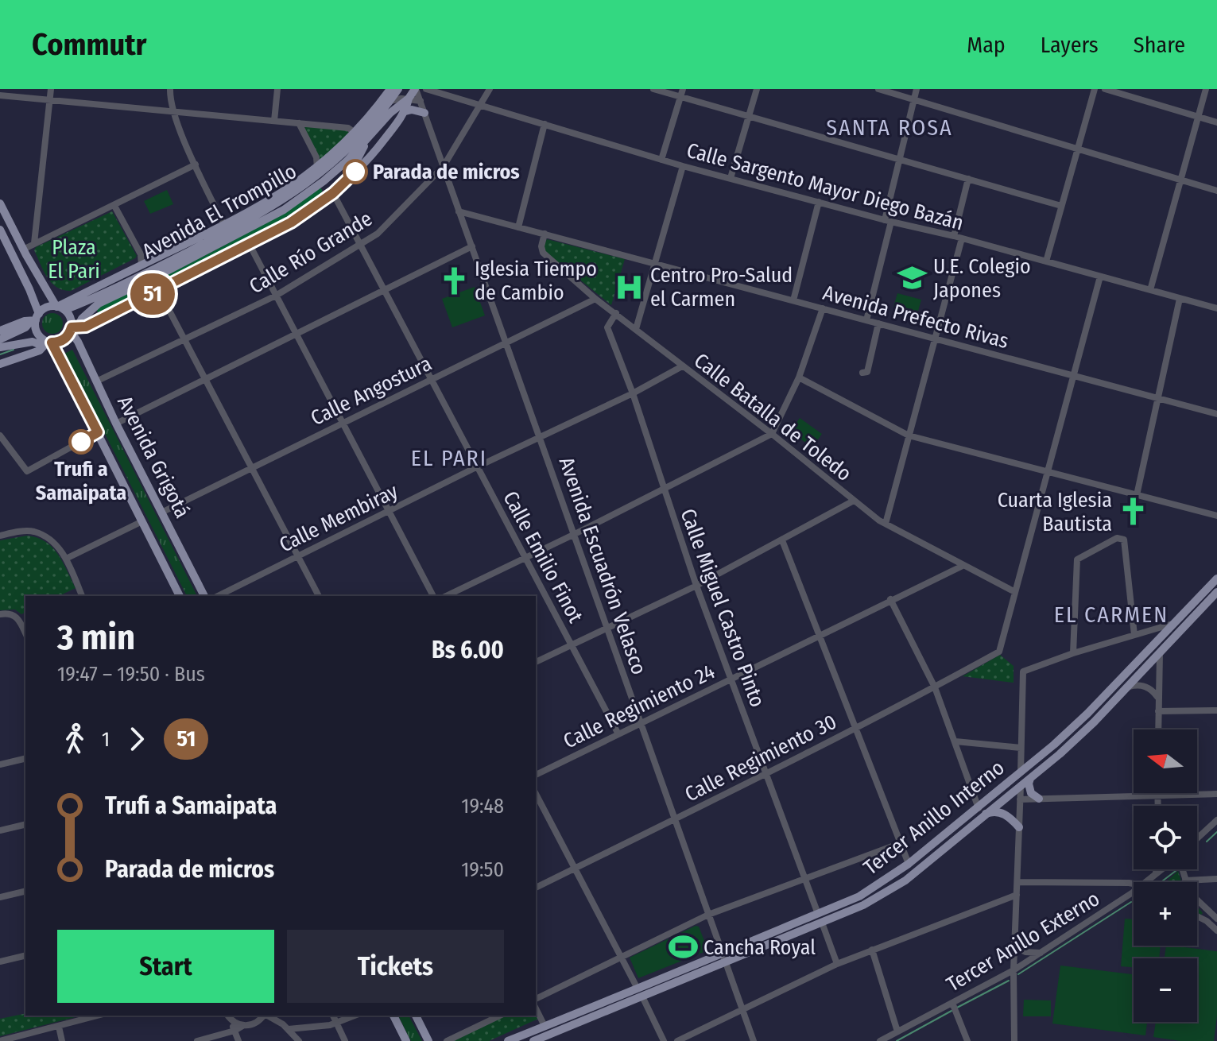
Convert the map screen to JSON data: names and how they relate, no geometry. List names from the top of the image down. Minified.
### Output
{"streets":{"main road":["Avenida El Trompillo","Avenida Grigotá","Tercer Anillo Interno"],"street":["Calle Sargento Mayor Diego Bazán","Calle Río Grande","Avenida Prefecto Rivas","Calle Angostura","Calle Batalla de Toledo","Calle Membiray","Calle Emilio Finot","Avenida Escuadrón Velasco","Calle Miguel Castro Pinto","Calle Regimiento 24","Calle Regimiento 30","Tercer Anillo Externo"]},"crossings":[["Calle Sargento Mayor Diego Bazán","Calle Río Grande"],["Avenida El Trompillo","Avenida Grigotá"],["Avenida El Trompillo","Calle Emilio Finot"],["Avenida El Trompillo","Avenida Escuadrón Velasco"],["Calle Río Grande","Avenida Grigotá"],["Calle Río Grande","Calle Emilio Finot"],["Calle Río Grande","Avenida Escuadrón Velasco"],["Avenida Prefecto Rivas","Calle Batalla de Toledo"],["Avenida Prefecto Rivas","Avenida Escuadrón Velasco"],["Calle Angostura","Calle Batalla de Toledo"],["Calle Angostura","Avenida Grigotá"],["Calle Angostura","Calle Emilio Finot"],["Calle Angostura","Avenida Escuadrón Velasco"],["Calle Batalla de Toledo","Calle Membiray"],["Calle Batalla de Toledo","Calle Miguel Castro Pinto"],["Calle Batalla de Toledo","Calle Regimiento 24"],["Calle Batalla de Toledo","Calle Regimiento 30"],["Calle Membiray","Calle Emilio Finot"],["Calle Membiray","Avenida Escuadrón Velasco"],["Calle Membiray","Calle Miguel Castro Pinto"],["Calle Emilio Finot","Calle Regimiento 24"],["Avenida Escuadrón Velasco","Calle Regimiento 24"],["Avenida Escuadrón Velasco","Calle Regimiento 30"],["Avenida Escuadrón Velasco","Tercer Anillo Interno"],["Calle Miguel Castro Pinto","Calle Regimiento 24"],["Calle Miguel Castro Pinto","Calle Regimiento 30"],["Calle Miguel Castro Pinto","Tercer Anillo Interno"]],"districts":["SANTA ROSA","EL PARI","EL CARMEN"],"parks":["Plaza El Pari"],"places":{"other":["Parada de micros","Trufi a Samaipata"],"school or university":["U.E. Colegio Japones"],"church":["Iglesia Tiempo de Cambio","Cuarta Iglesia Bautista"],"hospital":["Centro Pro-Salud el Carmen"],"sports":["Cancha Royal"]},"lines":["bus line 51"],"north":"left","page":{"header":"Commutr","nav":["Map","Layers","Share"],"on_map":"51","heading":["3 min","19:47 – 19:50 · Bus","Bs 6.00"],"legs":["1","51"],"map_buttons":["+","−"],"list":[{"name":"Trufi a Samaipata","value":"19:48"},{"name":"Parada de micros","value":"19:50"}],"buttons":["Start","Tickets"]}}
